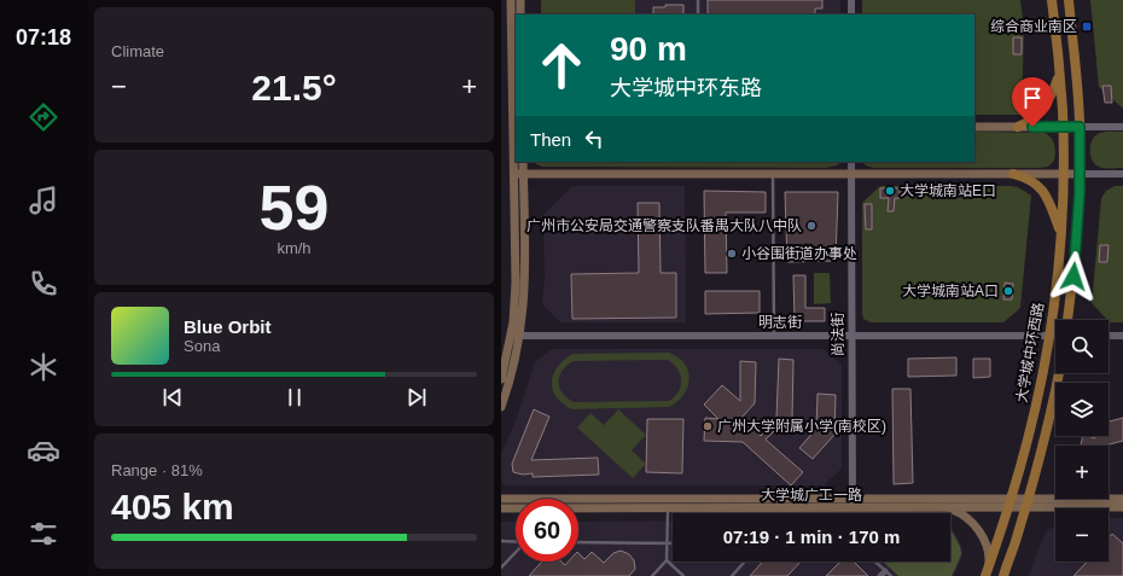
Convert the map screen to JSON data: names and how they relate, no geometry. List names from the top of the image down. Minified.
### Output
{"streets":{"main road":["大学城中环西路","大学城广工一路"],"street":["明志街","尚法街"]},"crossings":[["明志街","尚法街"],["明志街","大学城中环西路"],["尚法街","大学城广工一路"],["大学城中环西路","大学城广工一路"]],"places":{"transit":["综合商业南区"],"other":["大学城南站E口","广州市公安局交通警察支队番禺大队八中队","小谷围街道办事处","大学城南站A口","广州大学附属小学(南校区)"]},"page":{"tabs":"07:18","tile":["Climate",["59","km/h"],["Range · 81%","405 km"]],"turn":["90 m","大学城中环东路"],"heat":["−","21.5°","+"],"then":"Then","song":["Blue Orbit","Sona"],"map_buttons":["+","−"],"limit":"60","trip":"07:19 · 1 min · 170 m"}}
